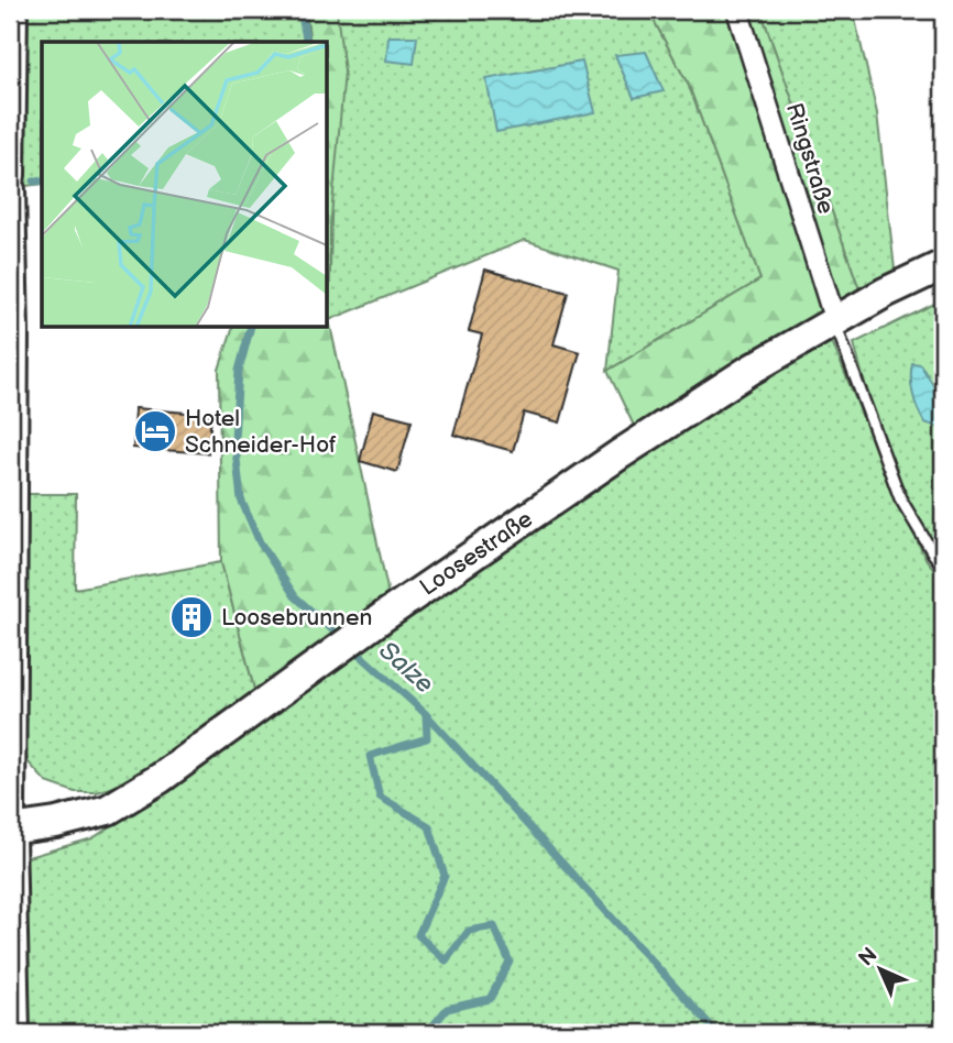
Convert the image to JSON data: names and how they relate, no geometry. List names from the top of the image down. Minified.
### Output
{"streets":{"street":["Ringstraße","Loosestraße"]},"crossings":[["Ringstraße","Loosestraße"]],"water":["Salze"],"places":{"hotel":["Hotel Schneider-Hof"],"building":["Loosebrunnen"]},"north":"top left"}
